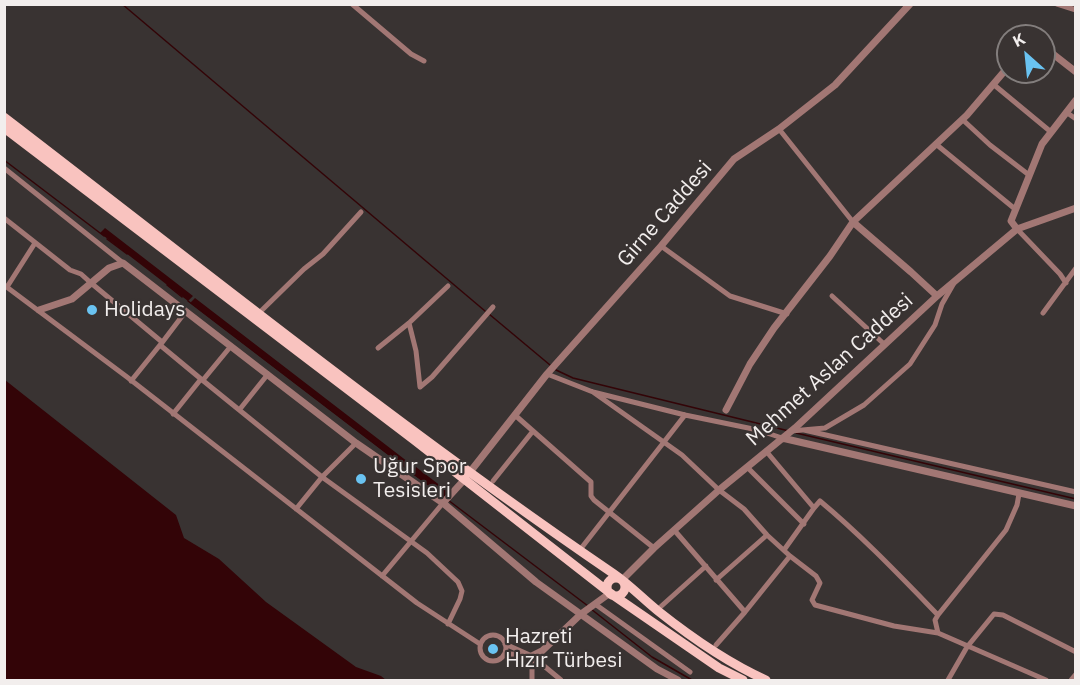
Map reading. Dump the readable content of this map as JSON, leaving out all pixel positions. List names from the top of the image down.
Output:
{
  "streets": {
    "street": ["Girne Caddesi", "Mehmet Aslan Caddesi"]
  },
  "places": ["Holidays", "Uğur Spor Tesisleri", "Hazreti Hızır Türbesi"],
  "north": "top left"
}
